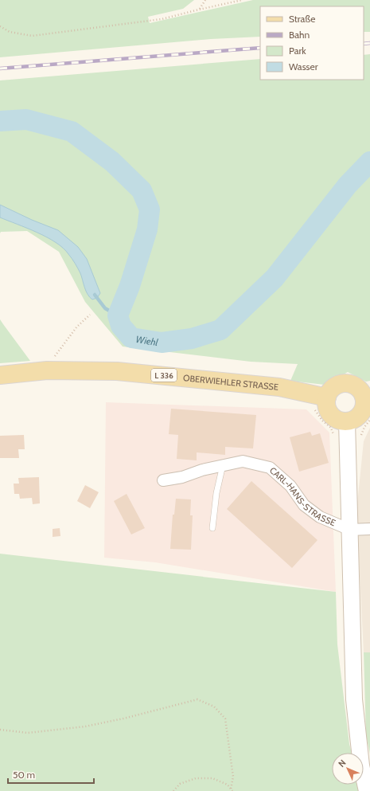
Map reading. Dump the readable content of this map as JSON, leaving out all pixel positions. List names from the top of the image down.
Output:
{
  "streets": {
    "main road": ["L 336", "OBERWIEHLER STRASSE"],
    "street": ["CARL-HANS-STRASSE"]
  },
  "water": ["Wiehl"],
  "legend": [
    "Straße",
    "Bahn",
    "Park",
    "Wasser"
  ],
  "scale_bar": "50 m",
  "north": "top left"
}
